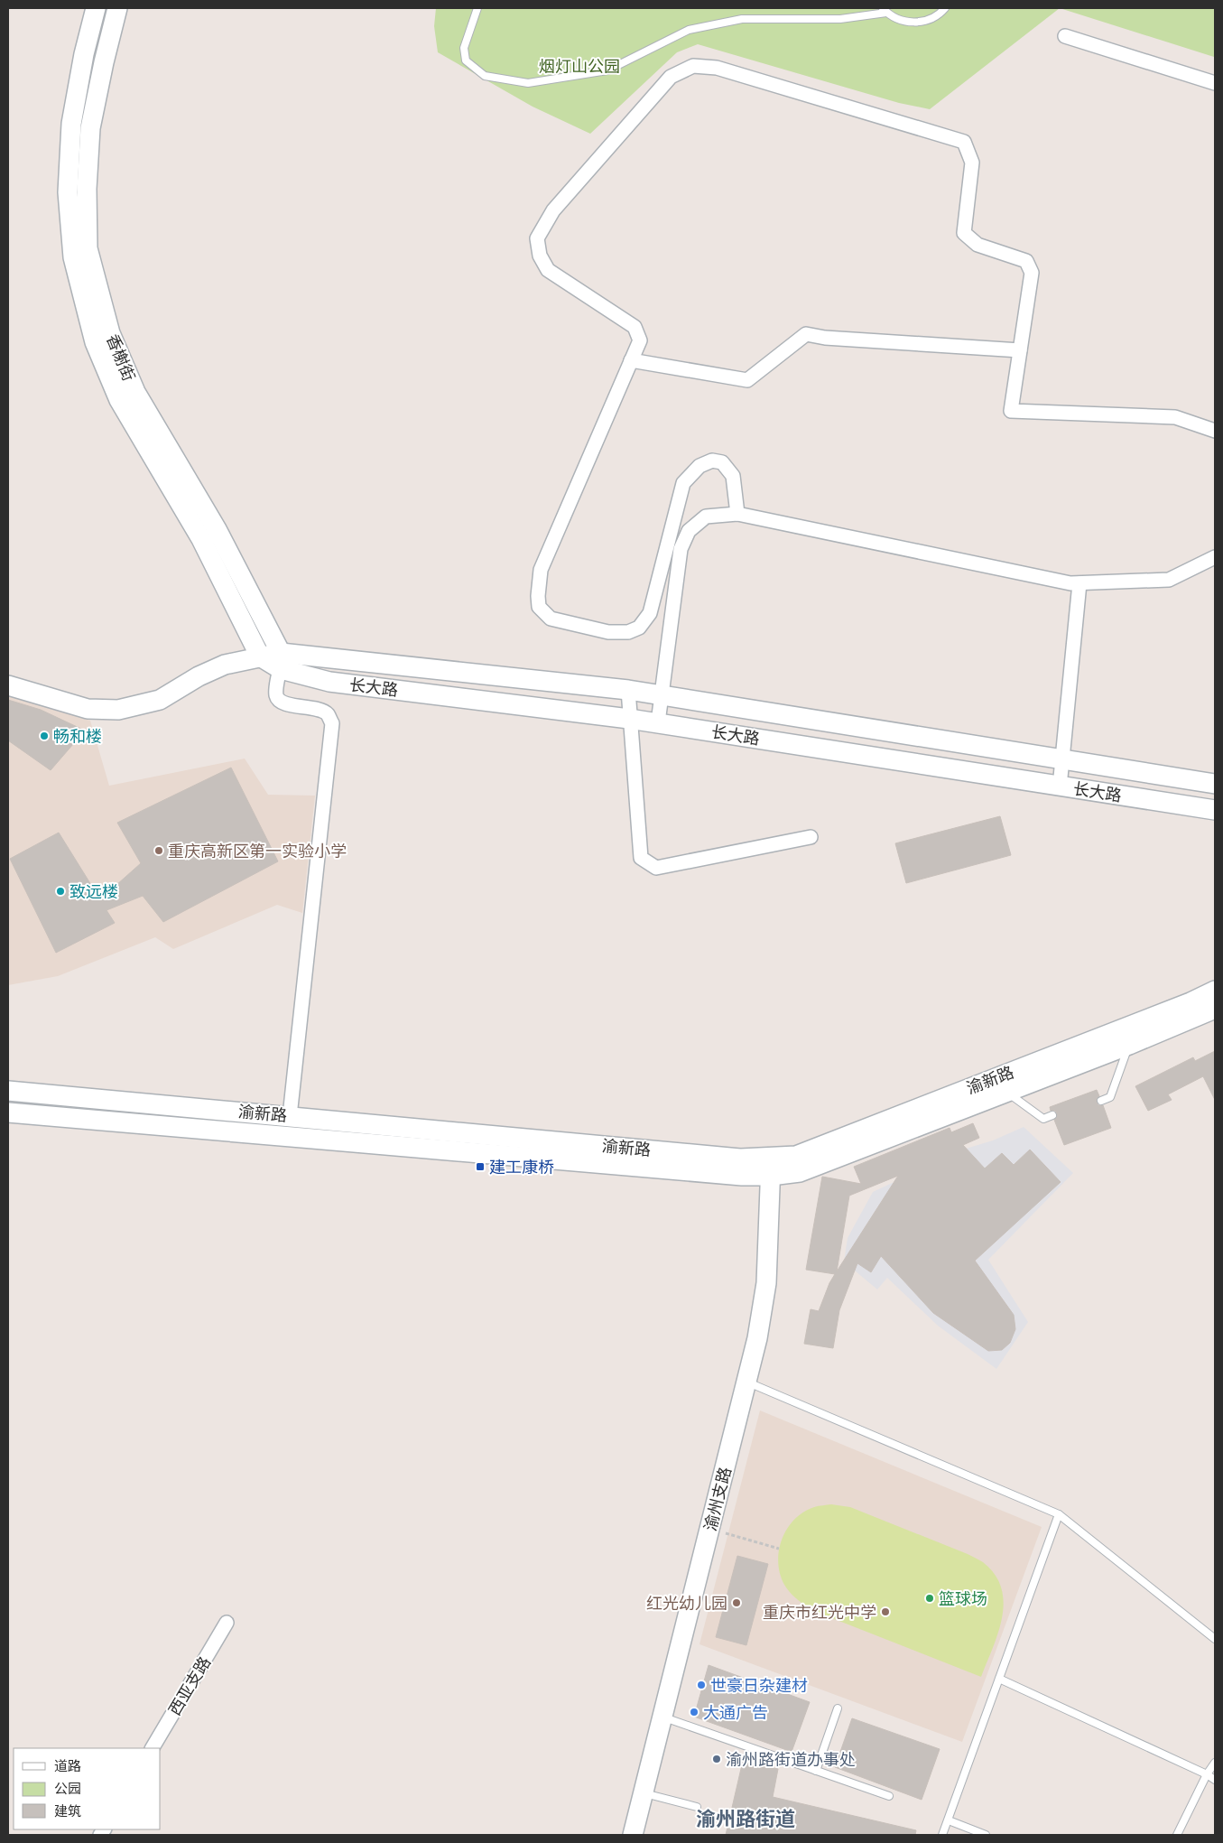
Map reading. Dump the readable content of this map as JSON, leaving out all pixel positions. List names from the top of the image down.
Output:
{
  "streets": {
    "street": [
      "香榭街",
      "长大路",
      "渝新路",
      "渝州支路",
      "西亚支路"
    ]
  },
  "crossings": [
    ["香榭街", "长大路"],
    ["渝新路", "渝州支路"]
  ],
  "districts": ["渝州路街道"],
  "parks": ["烟灯山公园"],
  "places": {
    "other": [
      "畅和楼",
      "重庆高新区第一实验小学",
      "致远楼",
      "篮球场",
      "红光幼儿园",
      "重庆市红光中学",
      "世豪日杂建材",
      "大通广告",
      "渝州路街道办事处"
    ],
    "transit": ["建工康桥"]
  },
  "legend": ["道路", "公园", "建筑"]
}
